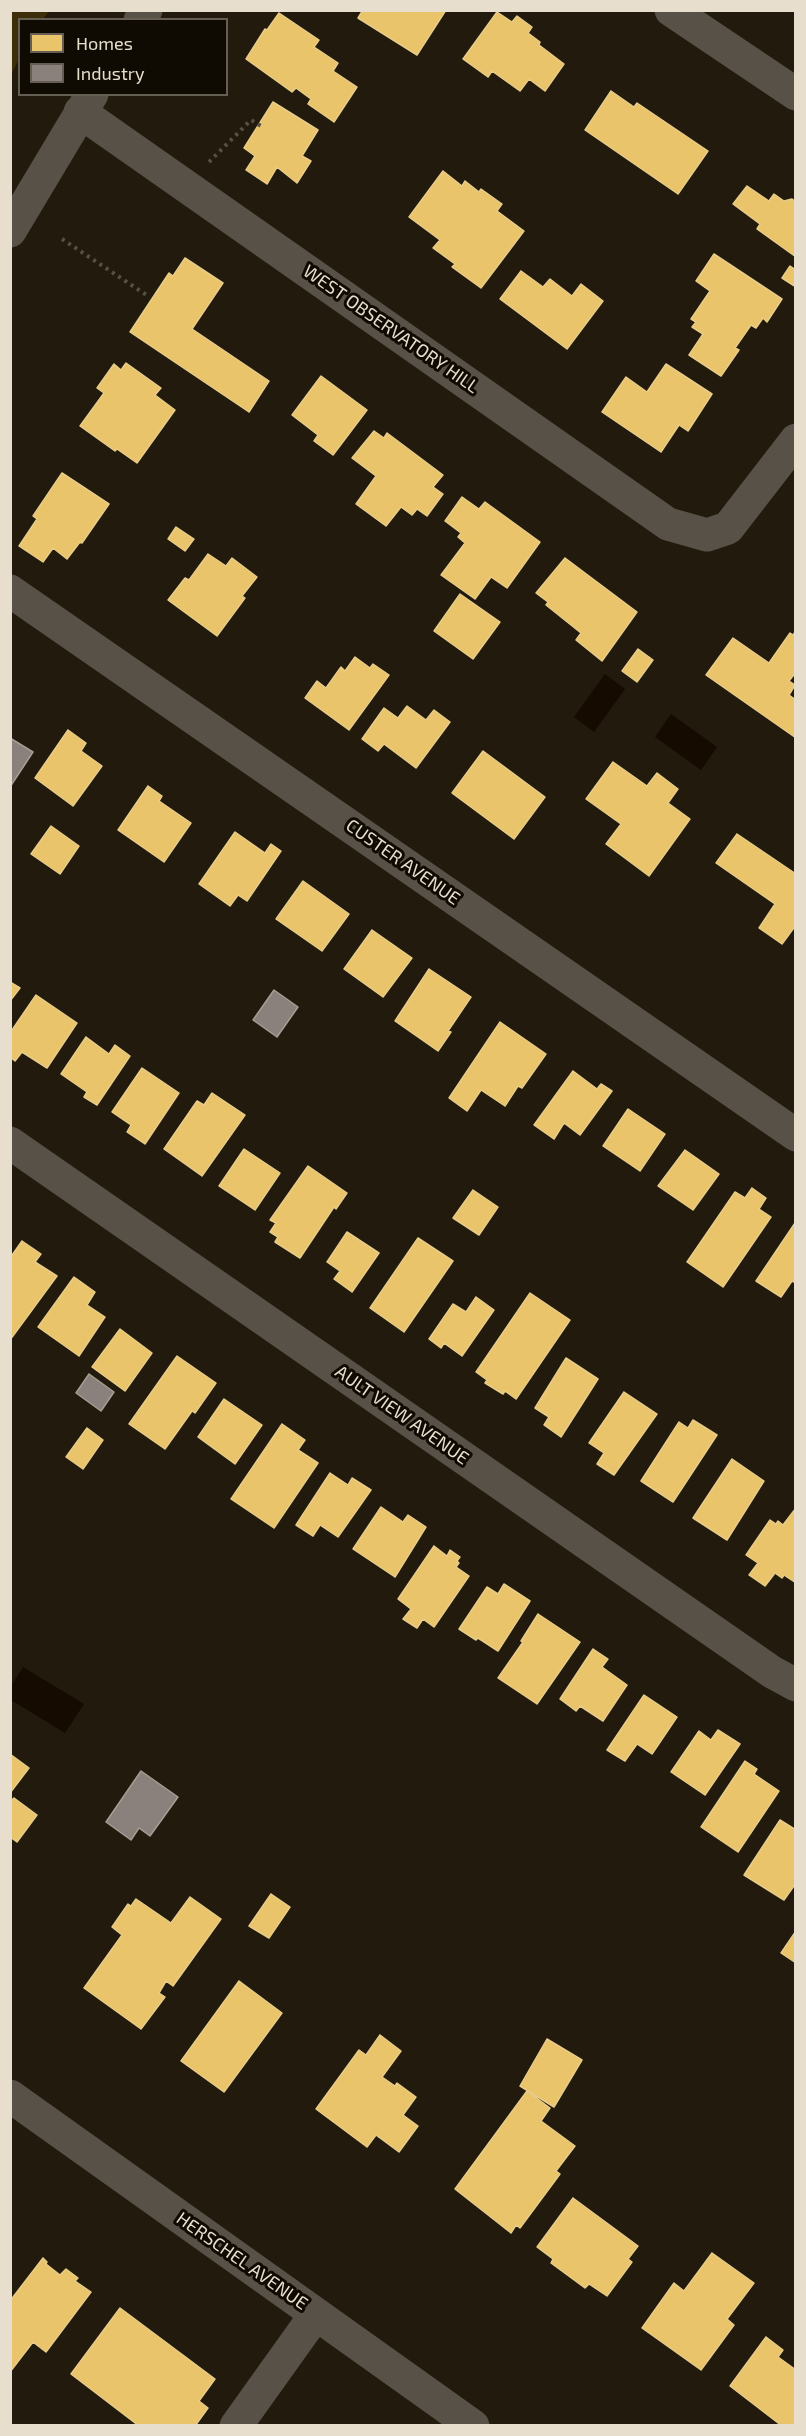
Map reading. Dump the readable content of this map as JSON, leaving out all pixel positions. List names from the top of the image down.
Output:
{
  "streets": {
    "street": [
      "WEST OBSERVATORY HILL",
      "CUSTER AVENUE",
      "AULT VIEW AVENUE",
      "HERSCHEL AVENUE"
    ]
  },
  "legend": ["Homes", "Industry"]
}
